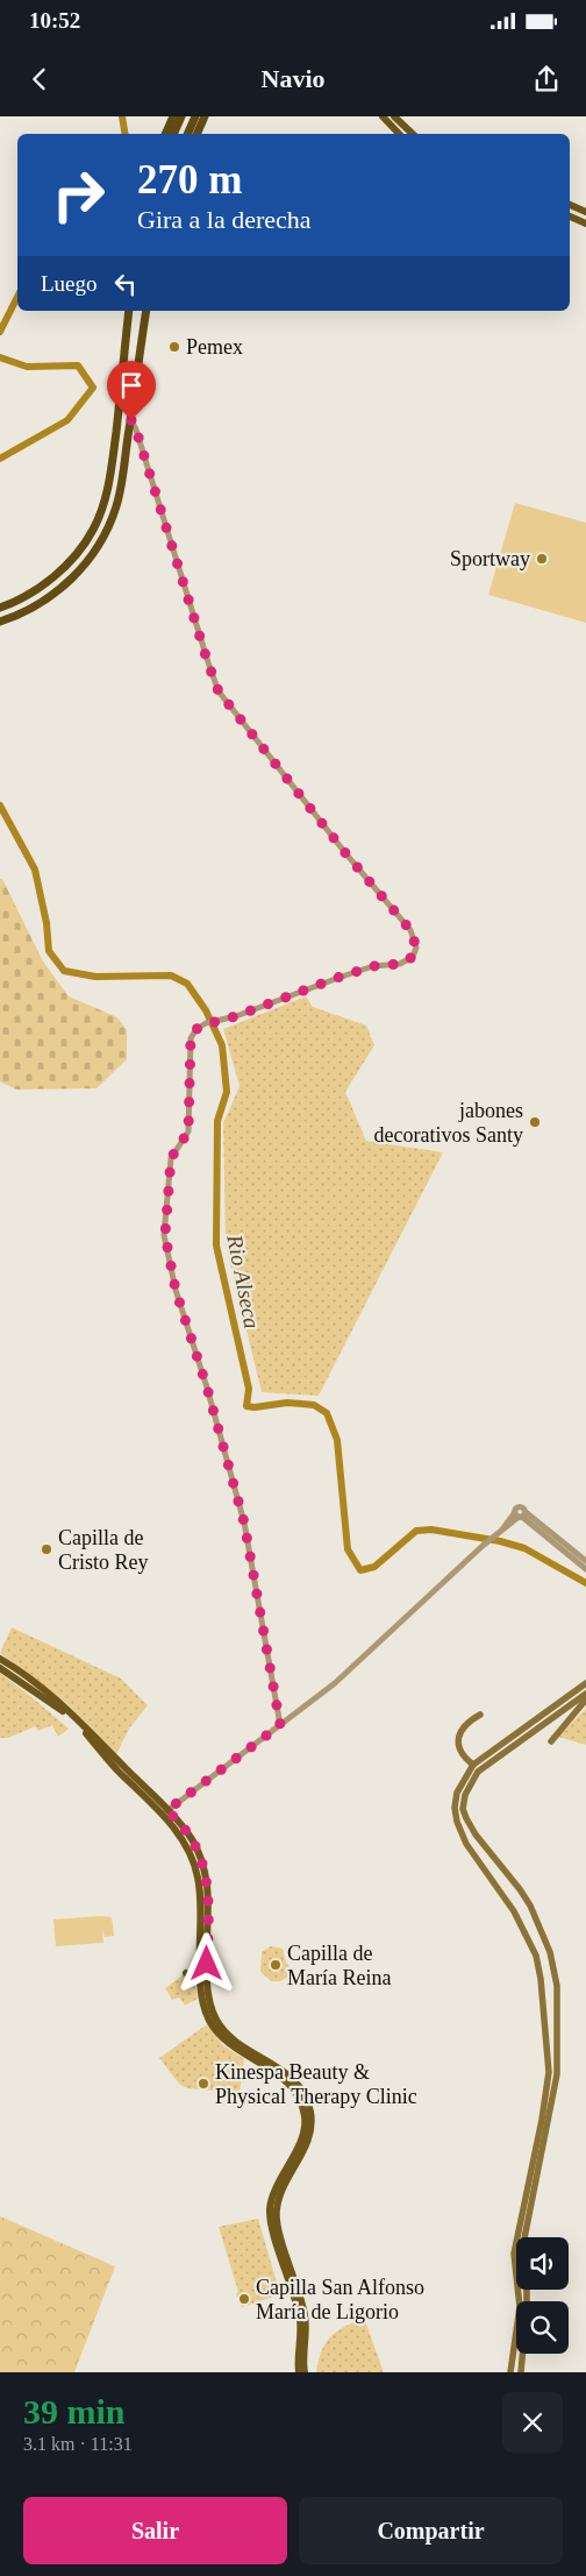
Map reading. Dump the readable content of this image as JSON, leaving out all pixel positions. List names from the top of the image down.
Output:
{
  "water": ["Rio Alseca"],
  "places": [
    "Pemex",
    "Sportway",
    "jabones decorativos Santy",
    "Capilla de Cristo Rey",
    "Capilla de María Reina",
    "Kinespa Beauty & Physical Therapy Clinic",
    "Capilla San Alfonso María de Ligorio"
  ],
  "page": {
    "status": "10:52",
    "header": "Navio",
    "turn": ["270 m", "Gira a la derecha"],
    "then": "Luego",
    "heading": ["39 min", "3.1 km · 11:31"],
    "buttons": ["Salir", "Compartir"]
  }
}
